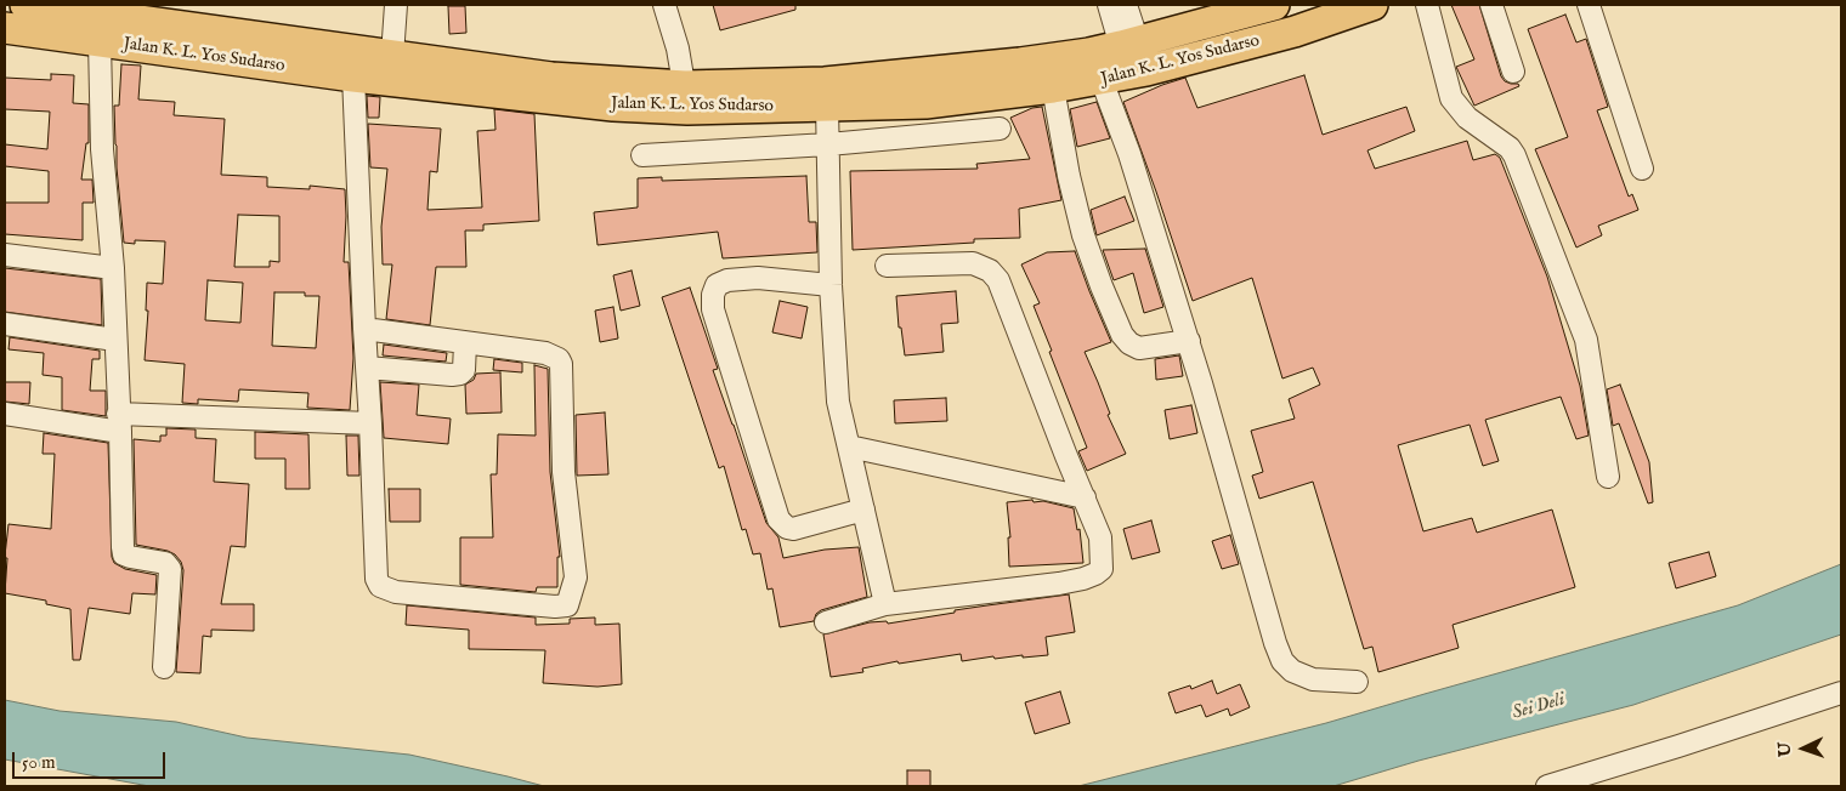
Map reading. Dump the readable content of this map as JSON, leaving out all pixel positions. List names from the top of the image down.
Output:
{
  "streets": {
    "highway": ["Jalan K. L. Yos Sudarso"]
  },
  "water": ["Sei Deli"],
  "scale_bar": "50 m",
  "north": "left"
}
